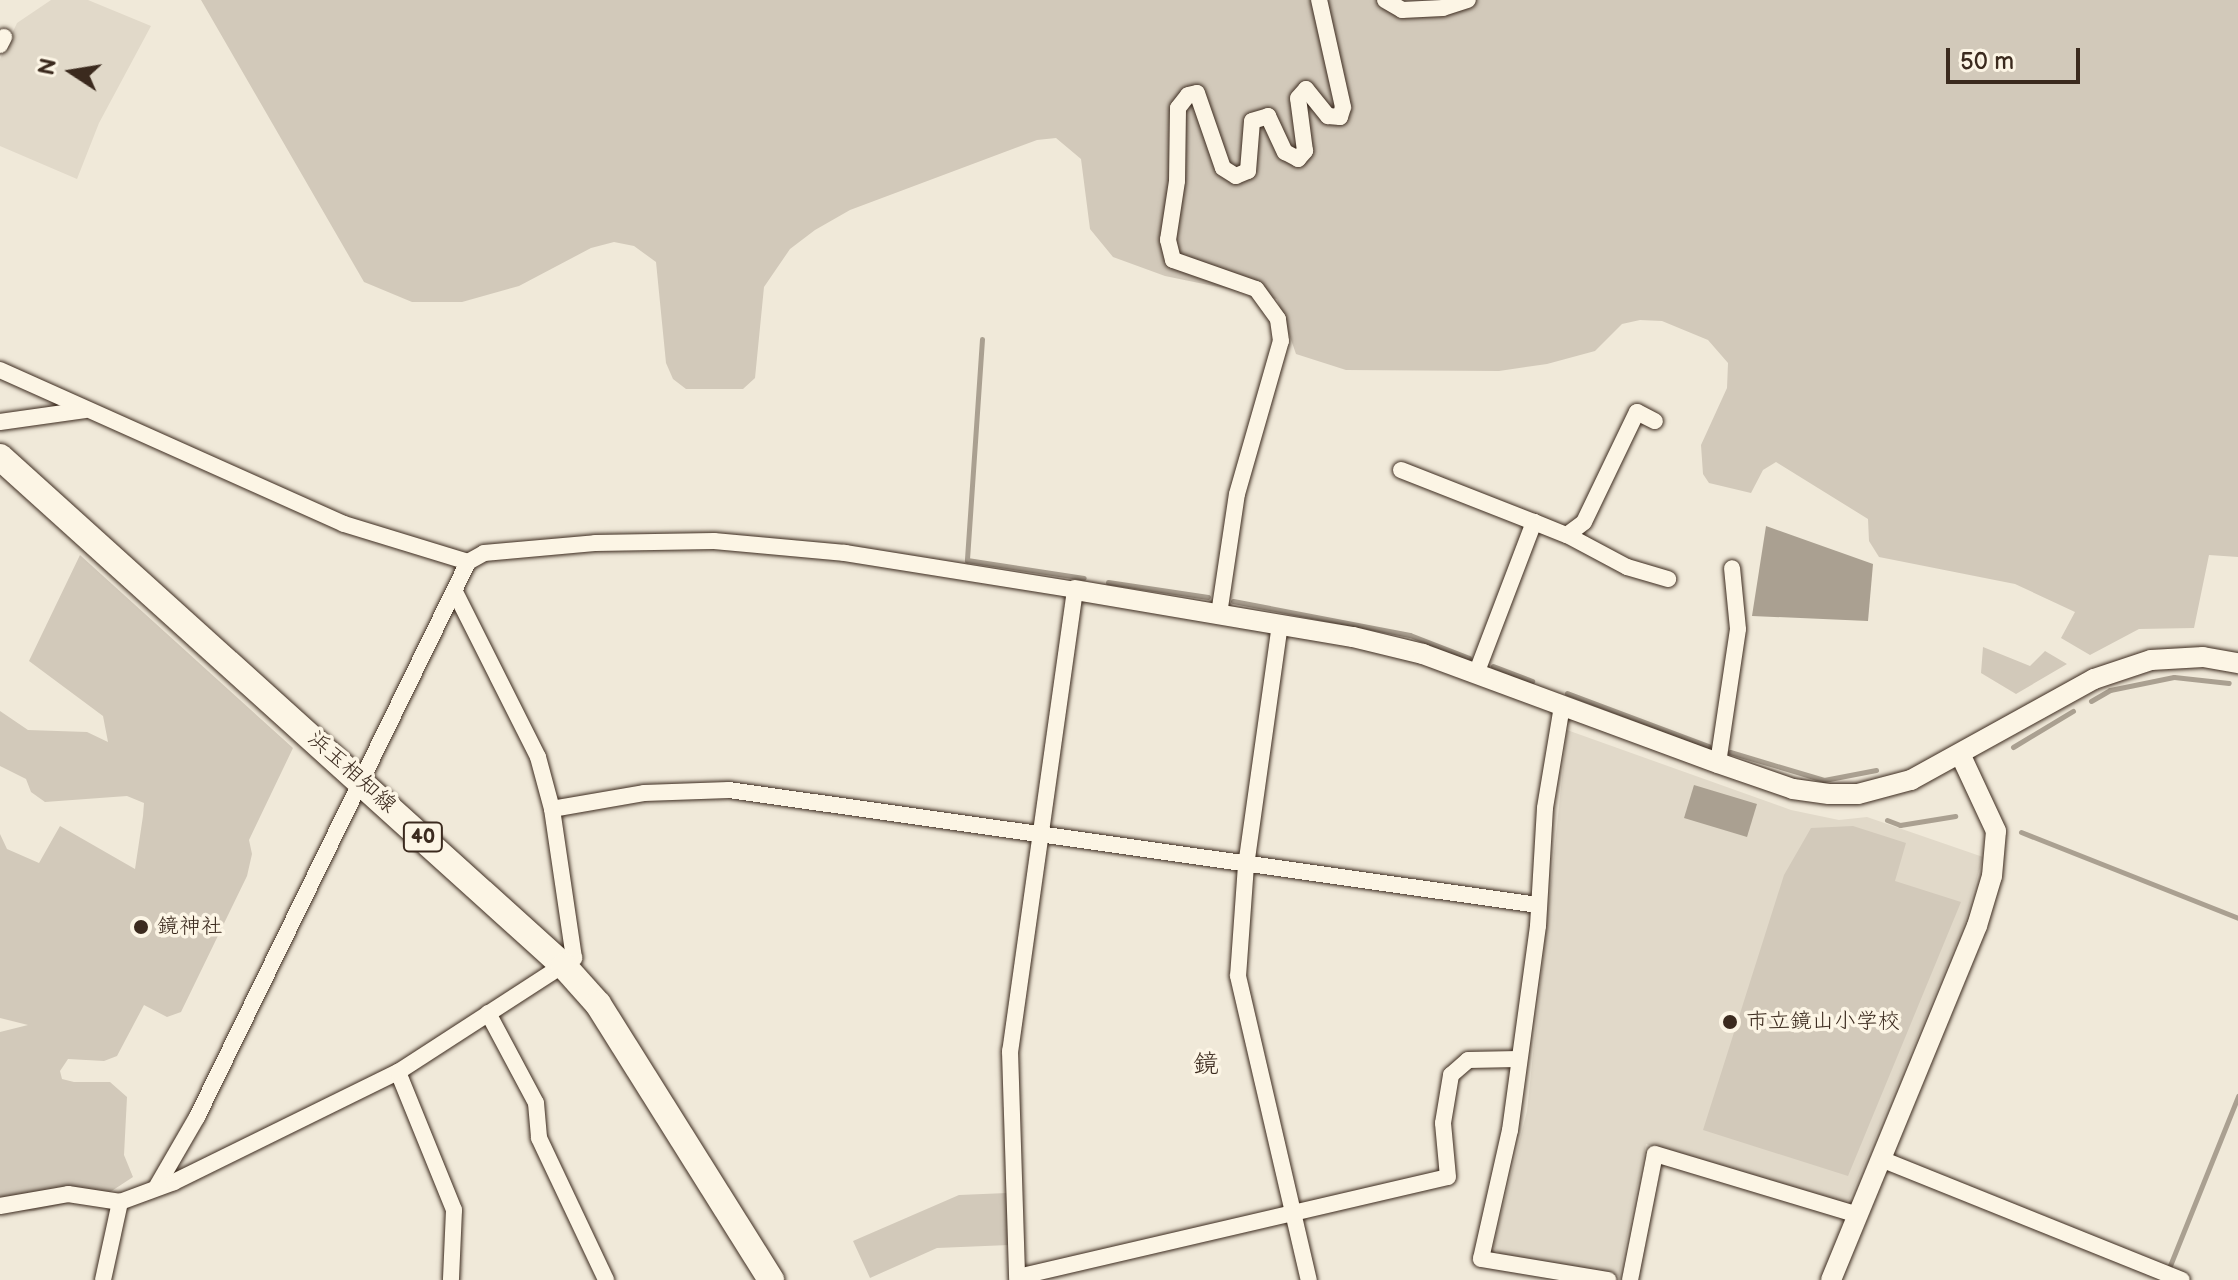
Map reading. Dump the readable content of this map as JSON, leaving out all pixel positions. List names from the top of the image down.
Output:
{
  "streets": {
    "main road": ["浜玉相知線", "40"]
  },
  "districts": ["鏡"],
  "places": ["鏡神社", "市立鏡山小学校"],
  "scale_bar": "50 m",
  "north": "left"
}
